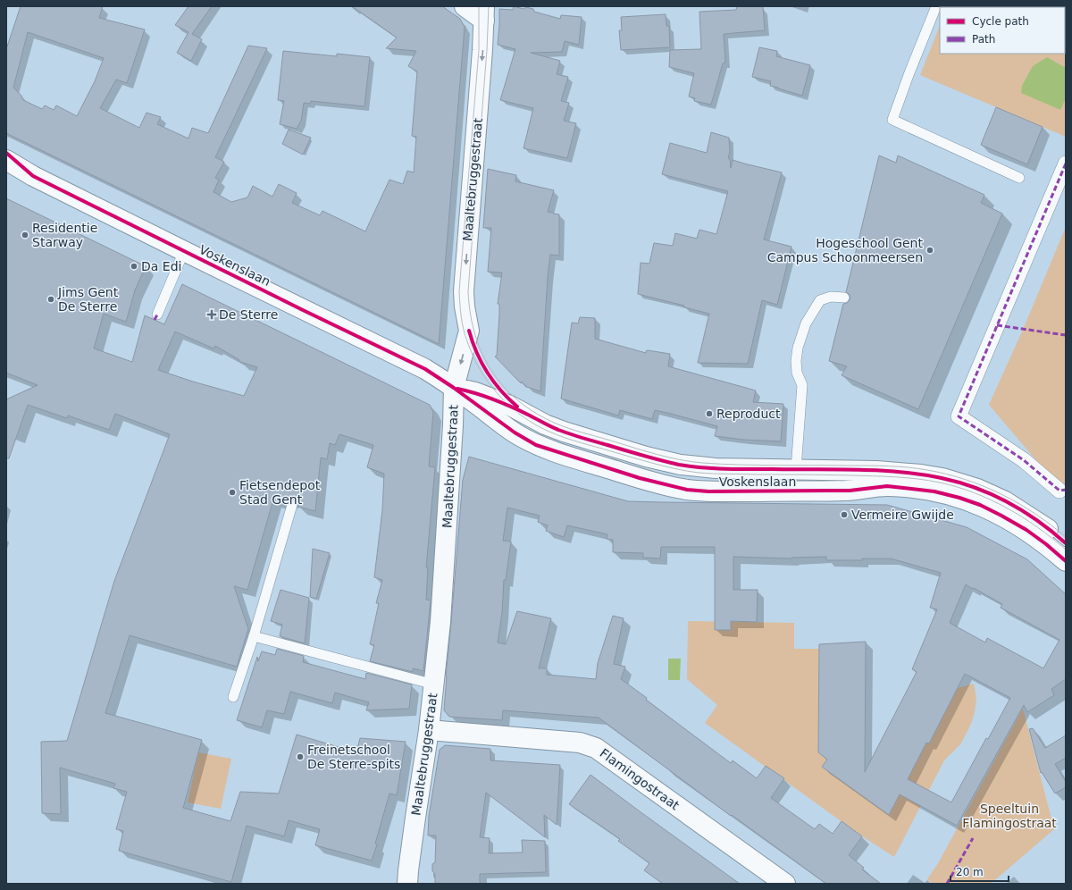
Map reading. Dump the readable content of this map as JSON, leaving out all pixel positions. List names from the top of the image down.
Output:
{
  "streets": {
    "street": ["Maaltebruggestraat", "Voskenslaan", "Flamingostraat"]
  },
  "crossings": [
    ["Maaltebruggestraat", "Voskenslaan"],
    ["Maaltebruggestraat", "Flamingostraat"]
  ],
  "one_way": ["Maaltebruggestraat"],
  "parks": ["Speeltuin Flamingostraat"],
  "places": {
    "other": [
      "Residentie Starway",
      "Hogeschool Gent Campus Schoonmeersen",
      "Da Edi",
      "Jims Gent De Sterre",
      "Reproduct",
      "Fietsendepot Stad Gent",
      "Vermeire Gwijde",
      "Freinetschool De Sterre-spits"
    ],
    "health": ["De Sterre"]
  },
  "legend": ["Cycle path", "Path"],
  "scale_bar": "20 m"
}
